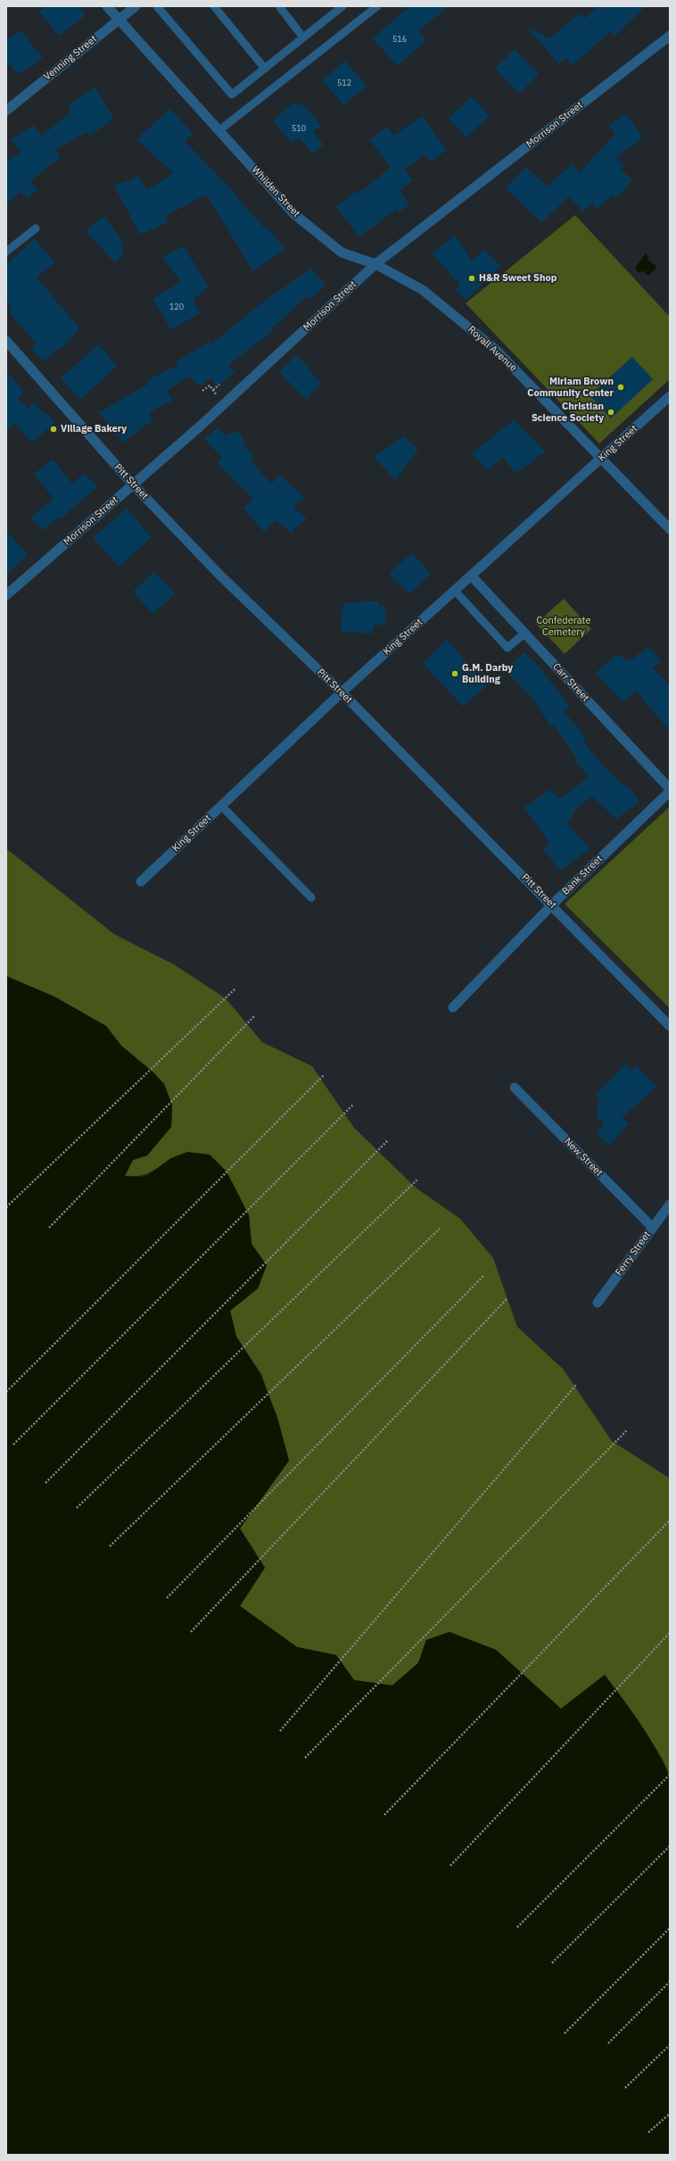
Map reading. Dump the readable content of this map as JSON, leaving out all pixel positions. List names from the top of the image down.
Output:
{
  "streets": {
    "street": [
      "Venning Street",
      "Morrison Street",
      "Whilden Street",
      "Royall Avenue",
      "King Street",
      "Pitt Street",
      "Carr Street",
      "Bank Street",
      "New Street",
      "Ferry Street"
    ]
  },
  "crossings": [
    ["Venning Street", "Whilden Street"],
    ["Morrison Street", "Whilden Street"],
    ["Morrison Street", "Royall Avenue"],
    ["Morrison Street", "Pitt Street"],
    ["Whilden Street", "Royall Avenue"],
    ["Royall Avenue", "King Street"],
    ["King Street", "Pitt Street"],
    ["King Street", "Carr Street"],
    ["Pitt Street", "Bank Street"],
    ["Carr Street", "Bank Street"],
    ["New Street", "Ferry Street"]
  ],
  "parks": ["Confederate Cemetery"],
  "places": [
    "H&R Sweet Shop",
    "Miriam Brown Community Center",
    "Christian Science Society",
    "Village Bakery",
    "G.M. Darby Building"
  ],
  "house_numbers": [
    "516",
    "512",
    "510",
    "120"
  ]
}
